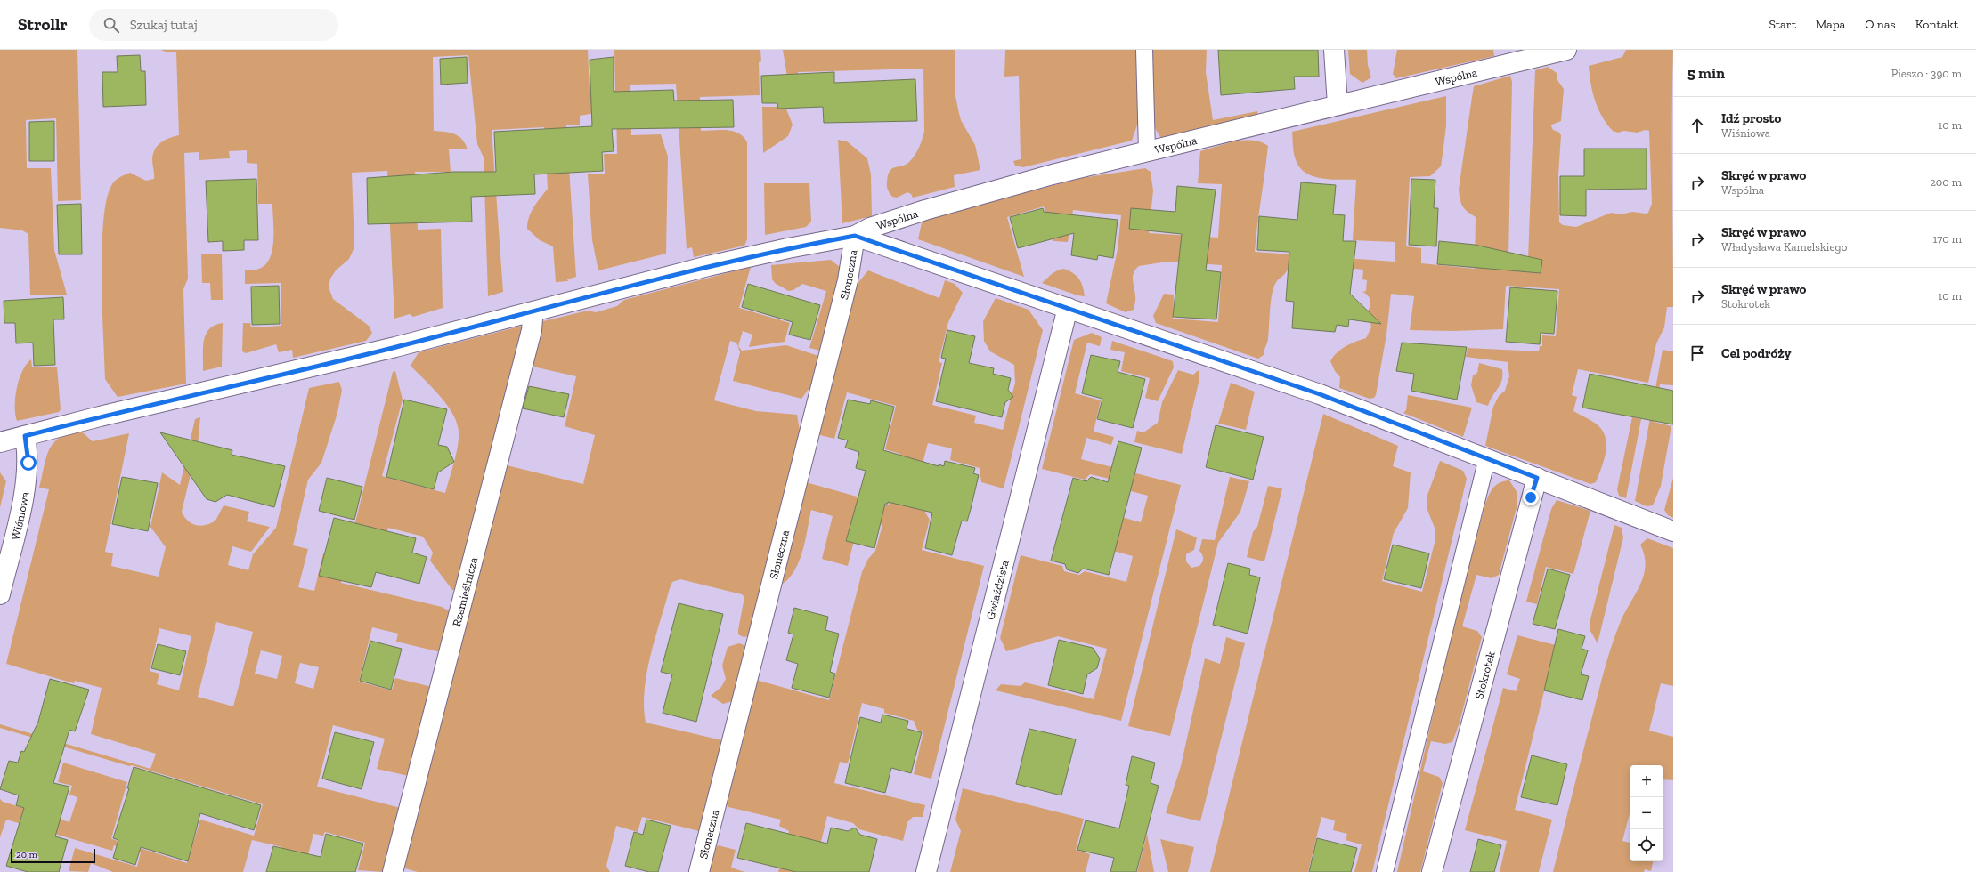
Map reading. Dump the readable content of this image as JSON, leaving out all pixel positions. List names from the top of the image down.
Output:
{
  "streets": {
    "street": [
      "Wspólna",
      "Słoneczna",
      "Wiśniowa",
      "Gwiaździsta",
      "Rzemieślnicza",
      "Stokrotek"
    ]
  },
  "crossings": [
    ["Wspólna", "Słoneczna"],
    ["Wspólna", "Wiśniowa"],
    ["Wspólna", "Rzemieślnicza"]
  ],
  "scale_bar": "20 m",
  "page": {
    "header": "Strollr",
    "search": "Szukaj tutaj",
    "nav": [
      "Start",
      "Mapa",
      "O nas",
      "Kontakt"
    ],
    "heading": ["5 min", "Pieszo · 390 m"],
    "list": [
      ["Idź prosto", "Wiśniowa", "10 m"],
      ["Skręć w prawo", "Wspólna", "200 m"],
      ["Skręć w prawo", "Władysława Kamelskiego", "170 m"],
      ["Skręć w prawo", "Stokrotek", "10 m"],
      "Cel podróży"
    ],
    "map_buttons": ["+", "−"],
    "scale": "20 m"
  }
}
